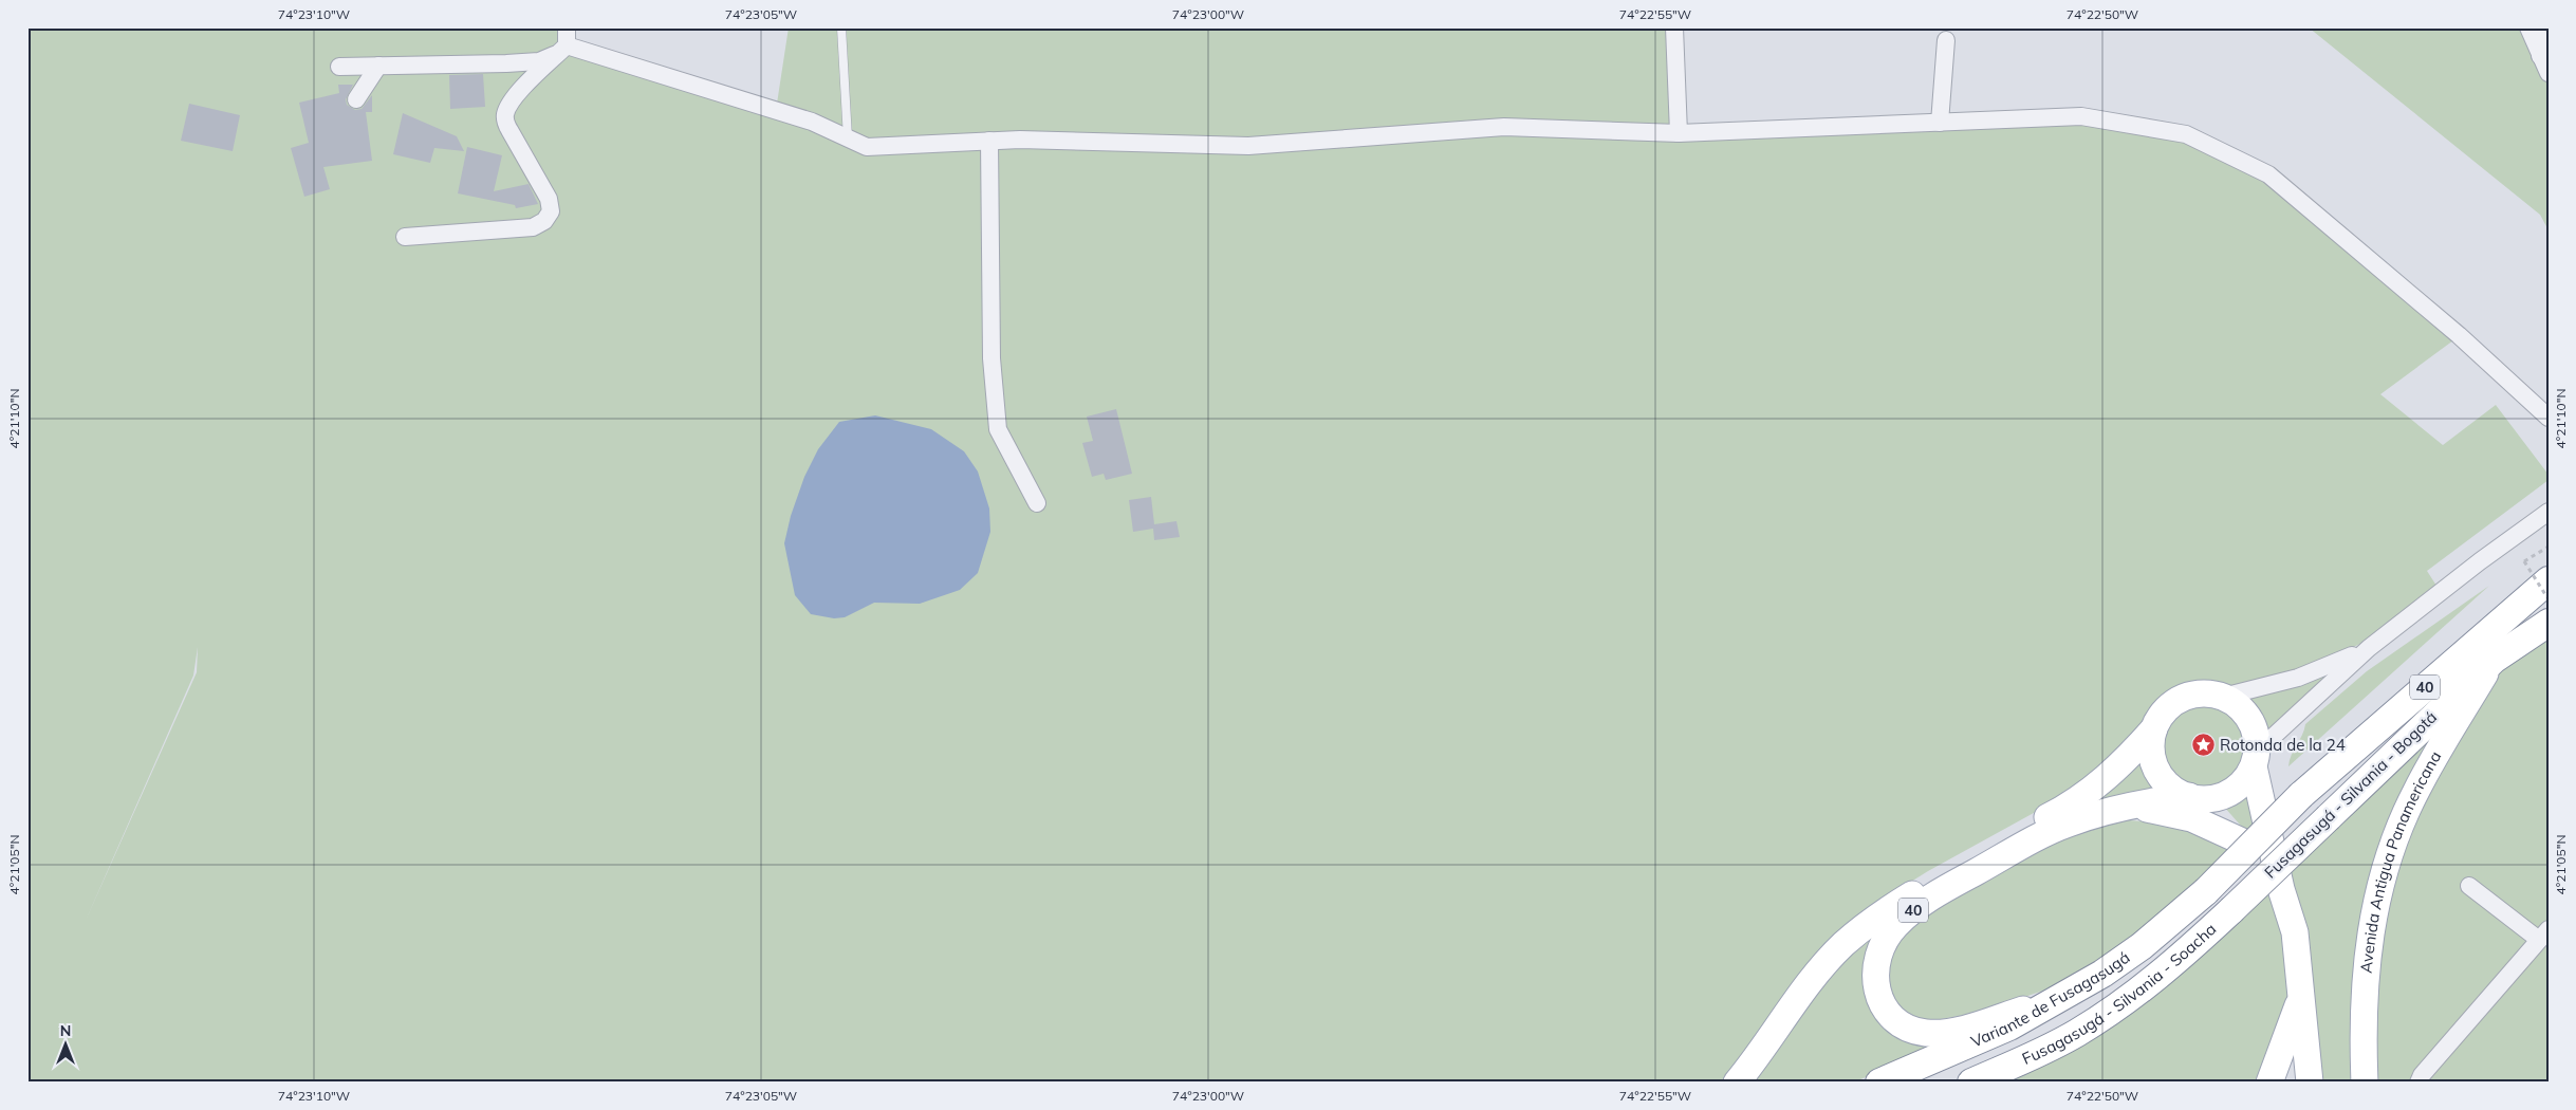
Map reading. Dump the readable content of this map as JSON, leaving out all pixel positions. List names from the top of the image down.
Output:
{
  "streets": {
    "highway": [
      "40",
      "Fusagasugá - Silvania - Bogotá",
      "Fusagasugá - Silvania - Soacha",
      "Variante de Fusagasugá"
    ],
    "main road": ["Avenida Antigua Panamericana"]
  },
  "crossings": [
    ["40", "Fusagasugá - Silvania - Bogotá"],
    ["40", "Avenida Antigua Panamericana"],
    ["40", "Variante de Fusagasugá"],
    ["Fusagasugá - Silvania - Bogotá", "Avenida Antigua Panamericana"],
    ["Fusagasugá - Silvania - Bogotá", "Fusagasugá - Silvania - Soacha"],
    ["Fusagasugá - Silvania - Bogotá", "Variante de Fusagasugá"]
  ],
  "places": {
    "place": ["Rotonda de la 24"]
  },
  "north": "top",
  "coordinates": [
    "74°23'10\"W",
    "74°23'05\"W",
    "74°23'00\"W",
    "74°22'55\"W",
    "74°22'50\"W",
    "4°21'10\"N",
    "4°21'05\"N"
  ]
}
